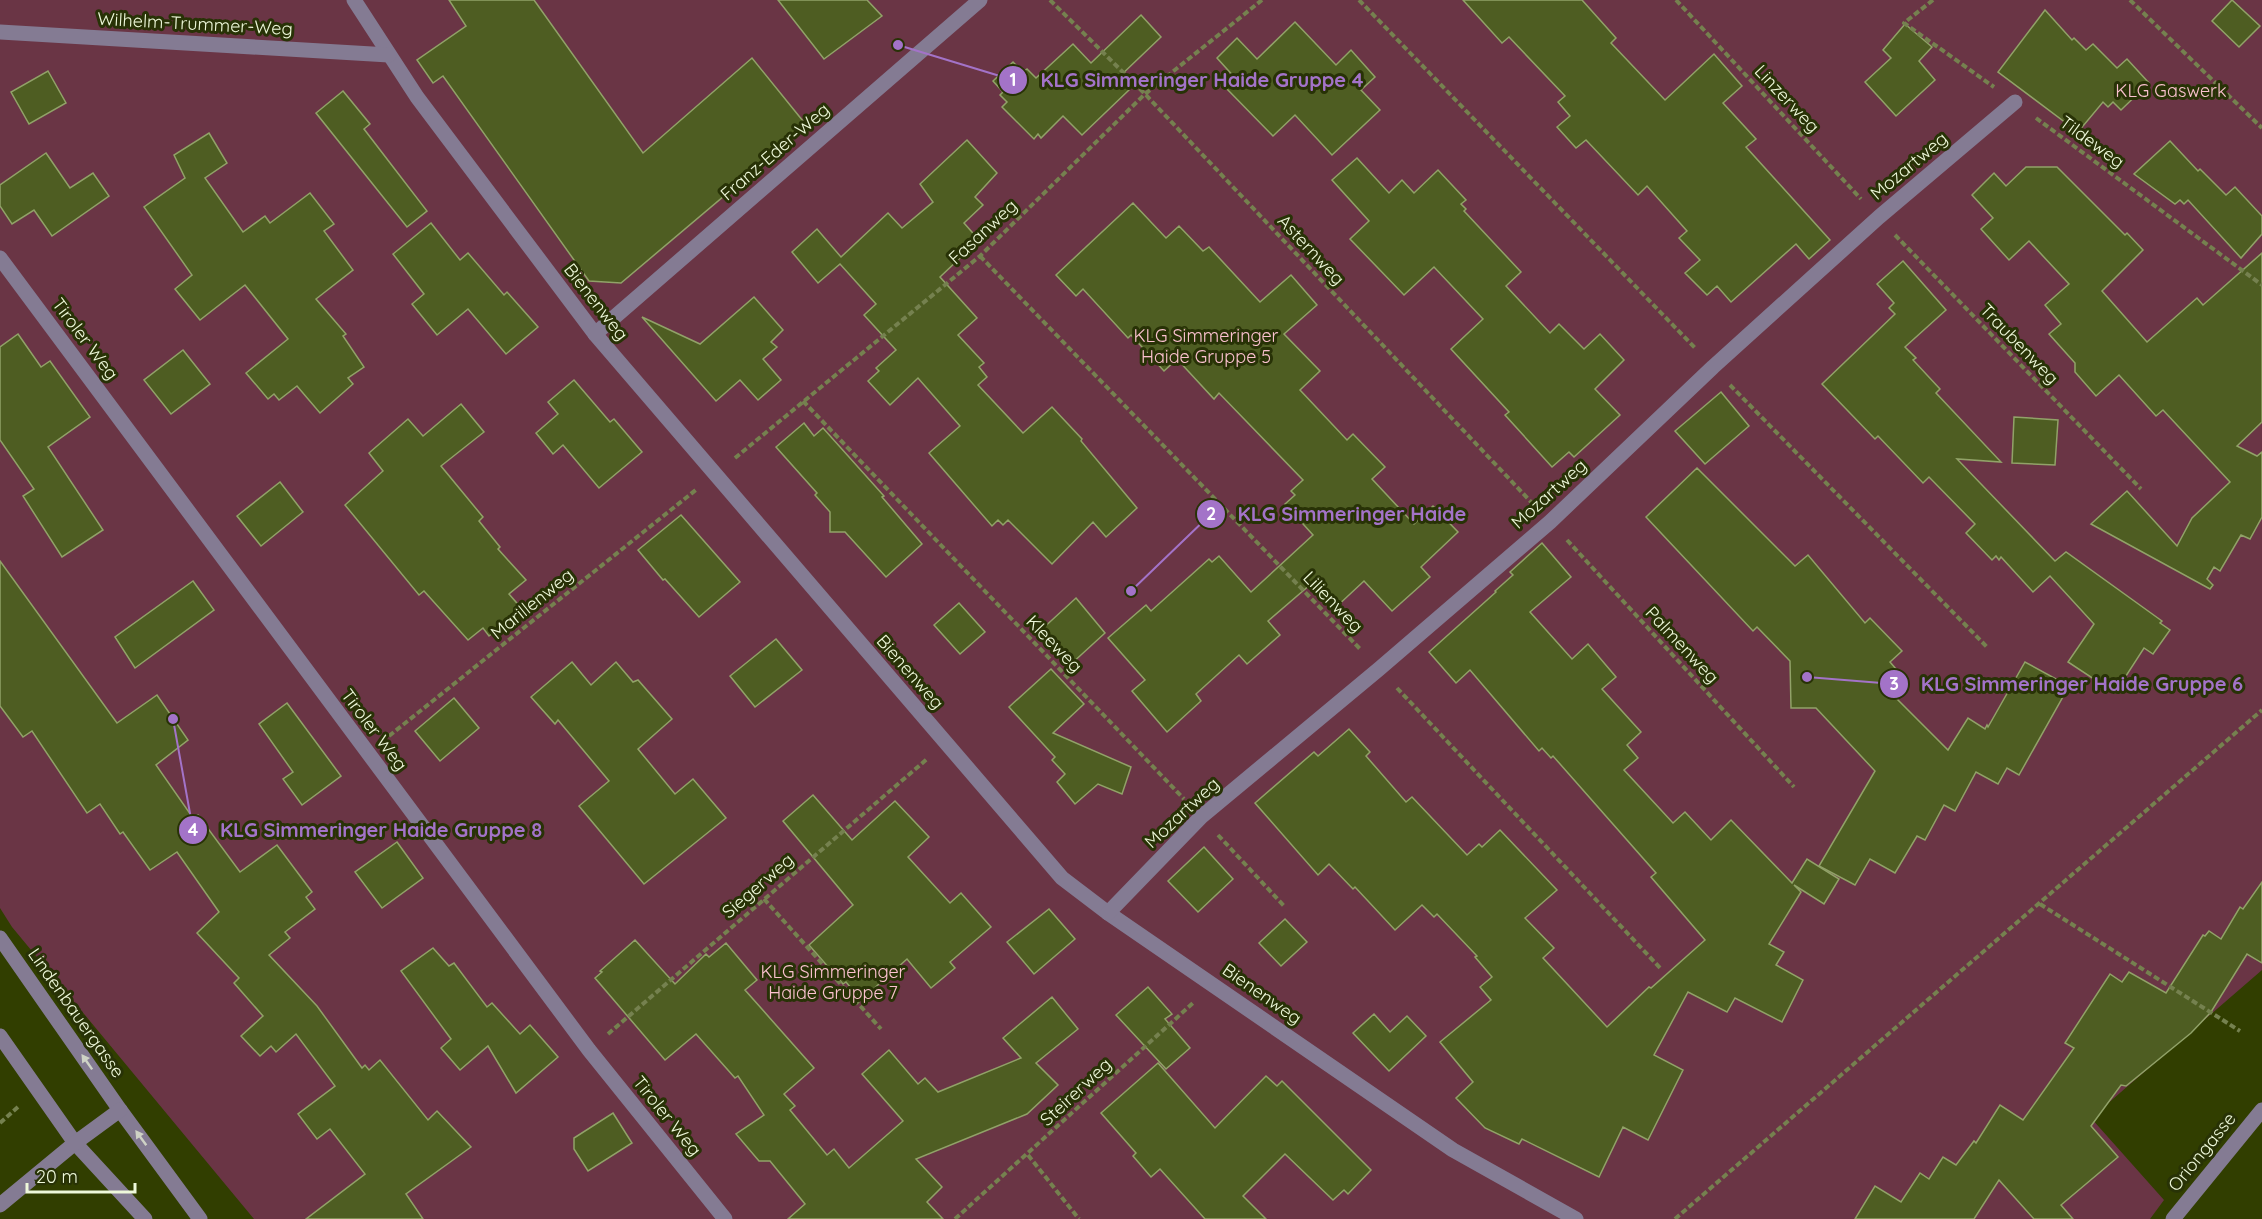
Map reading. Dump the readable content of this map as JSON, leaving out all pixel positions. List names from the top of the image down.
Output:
{
  "streets": {
    "street": [
      "Wilhelm-Trummer-Weg",
      "Franz-Eder-Weg",
      "Mozartweg",
      "Bienenweg",
      "Tiroler Weg",
      "Lindenbauergasse",
      "Oriongasse"
    ],
    "path": [
      "Linzerweg",
      "Tildeweg",
      "Fasanweg",
      "Asternweg",
      "Traubenweg",
      "Lilienweg",
      "Marillenweg",
      "Kleeweg",
      "Palmenweg",
      "Siegerweg",
      "Steirerweg"
    ]
  },
  "crossings": [
    ["Wilhelm-Trummer-Weg", "Bienenweg"],
    ["Linzerweg", "Mozartweg"],
    ["Linzerweg", "Traubenweg"],
    ["Tildeweg", "Mozartweg"],
    ["Franz-Eder-Weg", "Bienenweg"],
    ["Mozartweg", "Asternweg"],
    ["Mozartweg", "Bienenweg"],
    ["Mozartweg", "Traubenweg"],
    ["Mozartweg", "Lilienweg"],
    ["Mozartweg", "Kleeweg"],
    ["Mozartweg", "Palmenweg"],
    ["Fasanweg", "Asternweg"],
    ["Fasanweg", "Bienenweg"],
    ["Fasanweg", "Lilienweg"],
    ["Fasanweg", "Marillenweg"],
    ["Fasanweg", "Kleeweg"],
    ["Asternweg", "Palmenweg"],
    ["Bienenweg", "Marillenweg"],
    ["Bienenweg", "Siegerweg"],
    ["Bienenweg", "Steirerweg"],
    ["Tiroler Weg", "Marillenweg"],
    ["Tiroler Weg", "Siegerweg"]
  ],
  "parks": ["KLG Gaswerk", "KLG Simmeringer Haide Gruppe 5", "KLG Simmeringer Haide Gruppe 7"],
  "places": [
    "KLG Simmeringer Haide Gruppe 4",
    "KLG Simmeringer Haide",
    "KLG Simmeringer Haide Gruppe 6",
    "KLG Simmeringer Haide Gruppe 8"
  ],
  "scale_bar": "20 m"
}
